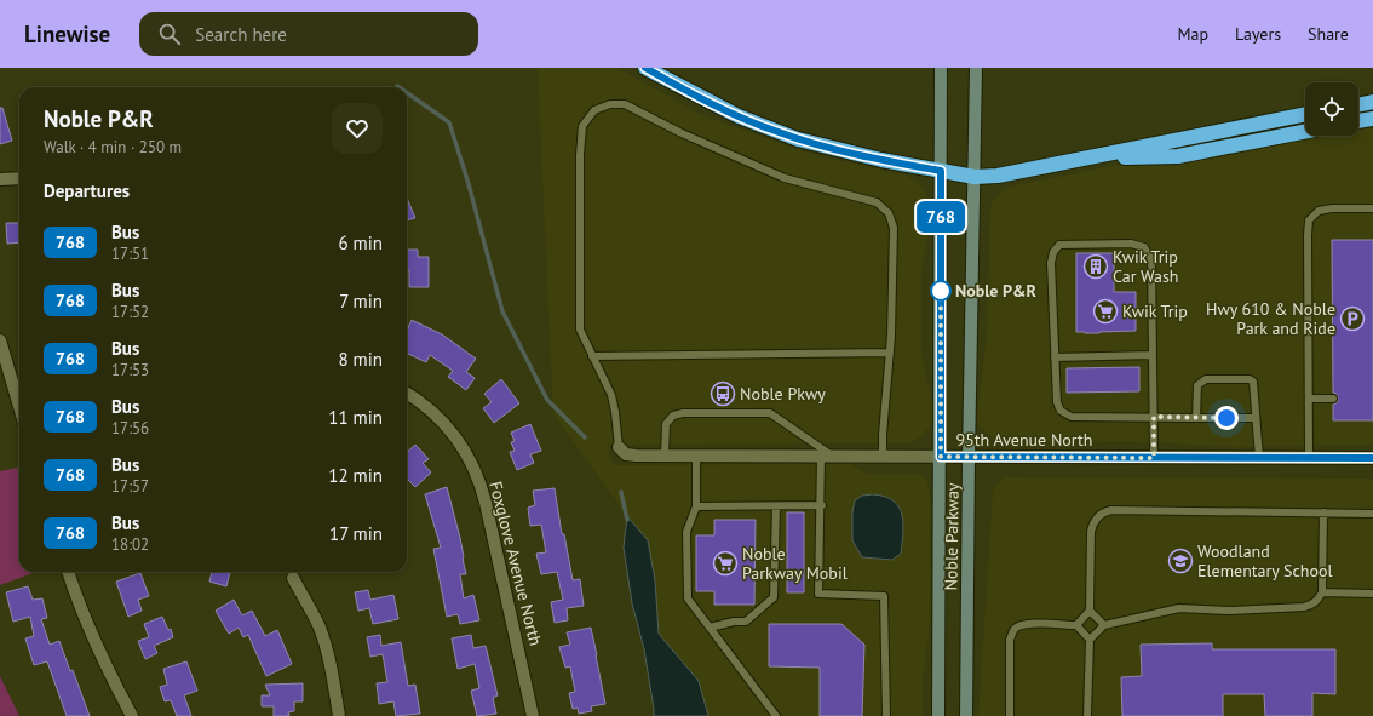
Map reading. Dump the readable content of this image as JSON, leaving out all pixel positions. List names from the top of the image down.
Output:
{
  "streets": {
    "main road": ["Noble Parkway"],
    "street": ["95th Avenue North", "Foxglove Avenue North"]
  },
  "crossings": [
    ["95th Avenue North", "Noble Parkway"]
  ],
  "places": {
    "building": ["Kwik Trip Car Wash"],
    "other": ["Noble P&R"],
    "supermarket": ["Kwik Trip", "Noble Parkway Mobil"],
    "parking": ["Hwy 610 & Noble Park and Ride"],
    "bus stop": ["Noble Pkwy"],
    "school or university": ["Woodland Elementary School"]
  },
  "lines": ["bus line 768"],
  "page": {
    "header": "Linewise",
    "search": "Search here",
    "nav": ["Map", "Layers", "Share"],
    "on_map": "768",
    "heading": [
      ["Noble P&R", "Walk · 4 min · 250 m"],
      "Departures"
    ],
    "list": [
      {
        "mark": "768",
        "name": "Bus",
        "note": "17:51",
        "value": "6 min"
      },
      {
        "mark": "768",
        "name": "Bus",
        "note": "17:52",
        "value": "7 min"
      },
      {
        "mark": "768",
        "name": "Bus",
        "note": "17:53",
        "value": "8 min"
      },
      {
        "mark": "768",
        "name": "Bus",
        "note": "17:56",
        "value": "11 min"
      },
      {
        "mark": "768",
        "name": "Bus",
        "note": "17:57",
        "value": "12 min"
      },
      {
        "mark": "768",
        "name": "Bus",
        "note": "18:02",
        "value": "17 min"
      }
    ]
  }
}
